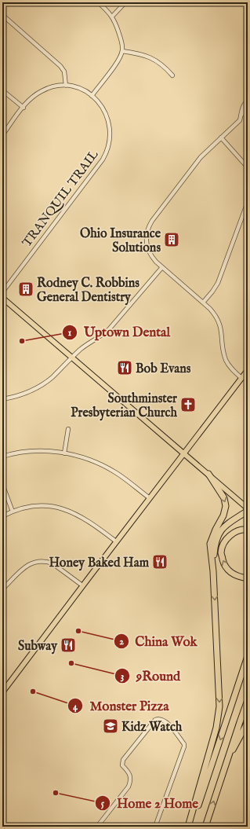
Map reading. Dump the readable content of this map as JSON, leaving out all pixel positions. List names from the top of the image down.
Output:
{
  "streets": {
    "street": ["TRANQUIL TRAIL"]
  },
  "places": {
    "building": ["Ohio Insurance Solutions", "Rodney C. Robbins General Dentistry"],
    "other": [
      "Uptown Dental",
      "China Wok",
      "9Round",
      "Monster Pizza",
      "Home 2 Home"
    ],
    "restaurant": ["Bob Evans", "Honey Baked Ham", "Subway"],
    "church": ["Southminster Presbyterian Church"],
    "school or university": ["Kidz Watch"]
  }
}
